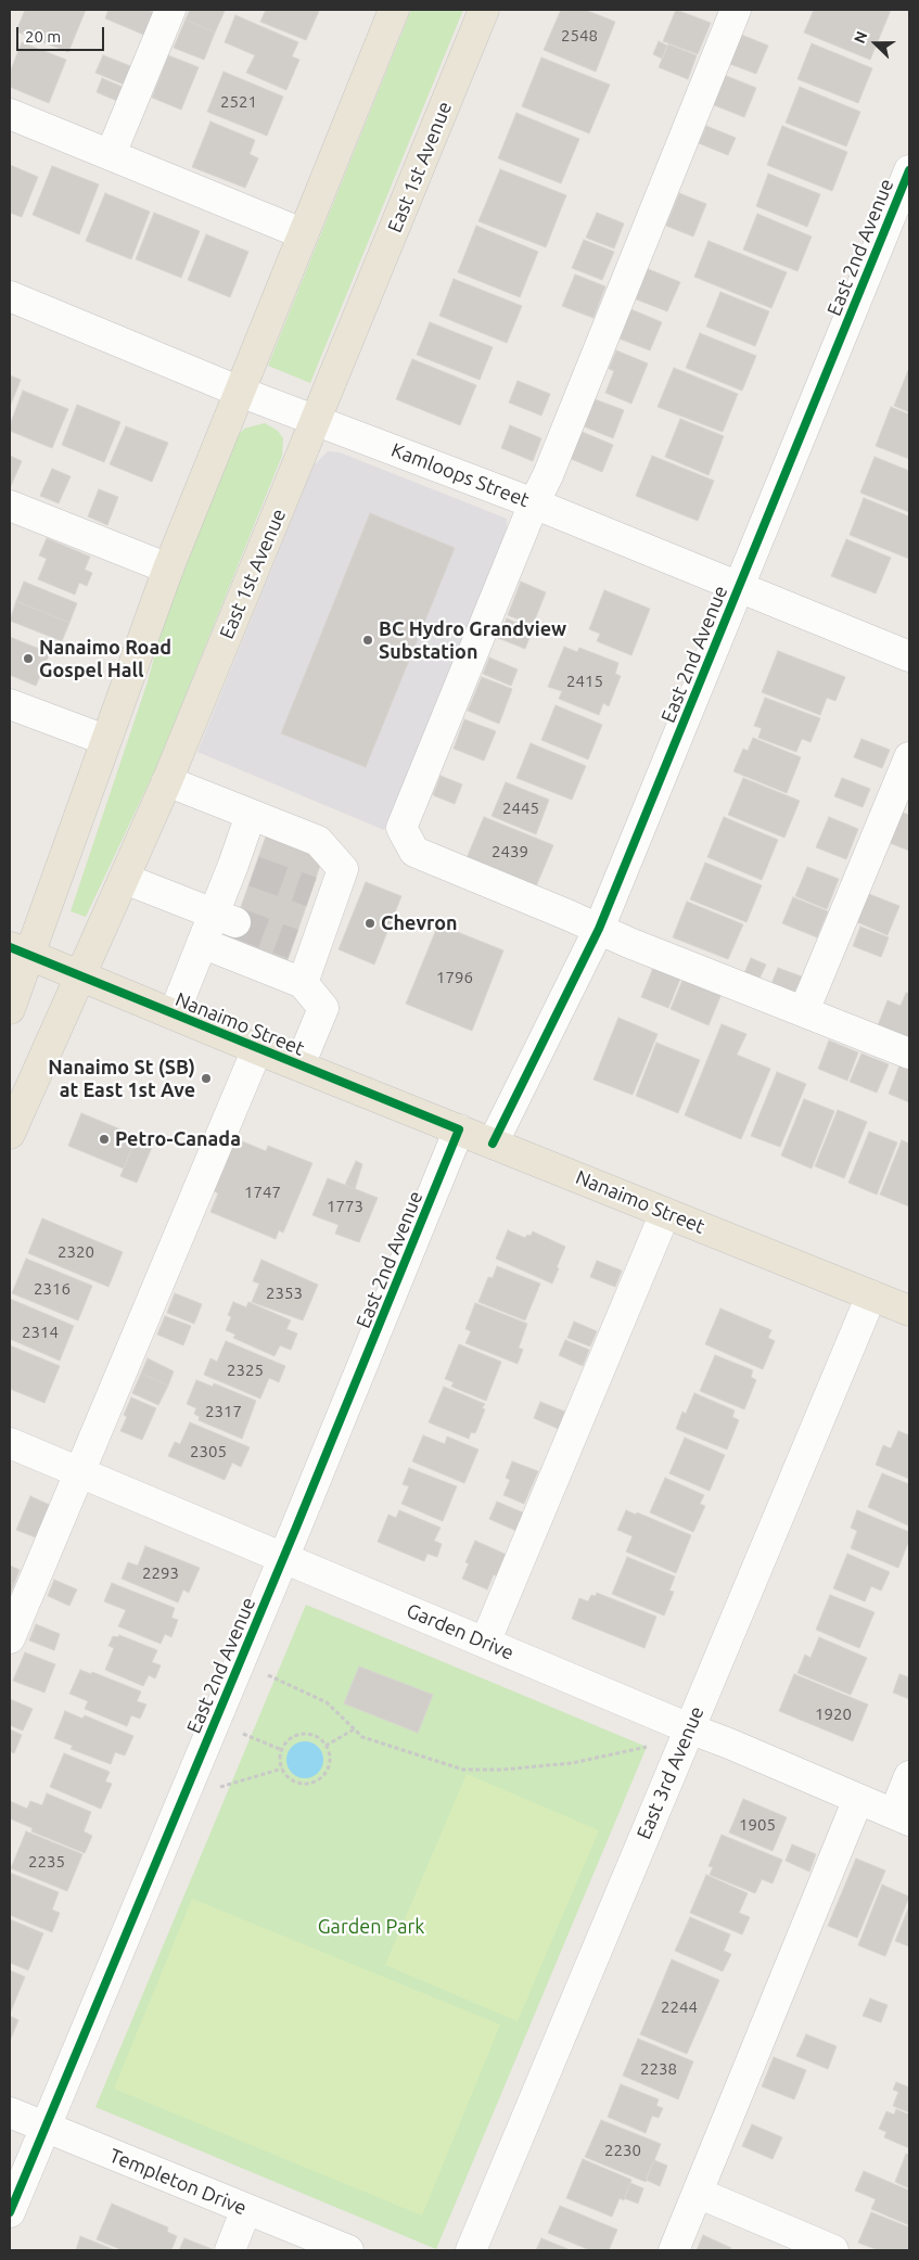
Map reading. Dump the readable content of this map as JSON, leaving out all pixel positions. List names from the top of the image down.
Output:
{
  "streets": {
    "main road": ["East 1st Avenue", "Nanaimo Street"],
    "street": [
      "East 2nd Avenue",
      "Kamloops Street",
      "Garden Drive",
      "East 3rd Avenue",
      "Templeton Drive"
    ]
  },
  "crossings": [
    ["East 1st Avenue", "Kamloops Street"],
    ["East 1st Avenue", "Nanaimo Street"],
    ["East 2nd Avenue", "Kamloops Street"],
    ["East 2nd Avenue", "Nanaimo Street"],
    ["East 2nd Avenue", "Garden Drive"],
    ["East 2nd Avenue", "Templeton Drive"],
    ["Nanaimo Street", "East 3rd Avenue"],
    ["Garden Drive", "East 3rd Avenue"]
  ],
  "parks": ["Garden Park"],
  "places": [
    "BC Hydro Grandview Substation",
    "Nanaimo Road Gospel Hall",
    "Chevron",
    "Nanaimo St (SB) at East 1st Ave",
    "Petro-Canada"
  ],
  "house_numbers": [
    "2548",
    "2521",
    "2415",
    "2445",
    "2439",
    "1796",
    "1747",
    "1773",
    "2320",
    "2316",
    "2353",
    "2314",
    "2325",
    "2317",
    "2305",
    "2293",
    "1920",
    "1905",
    "2235",
    "2244",
    "2238",
    "2230"
  ],
  "scale_bar": "20 m",
  "north": "left"
}
